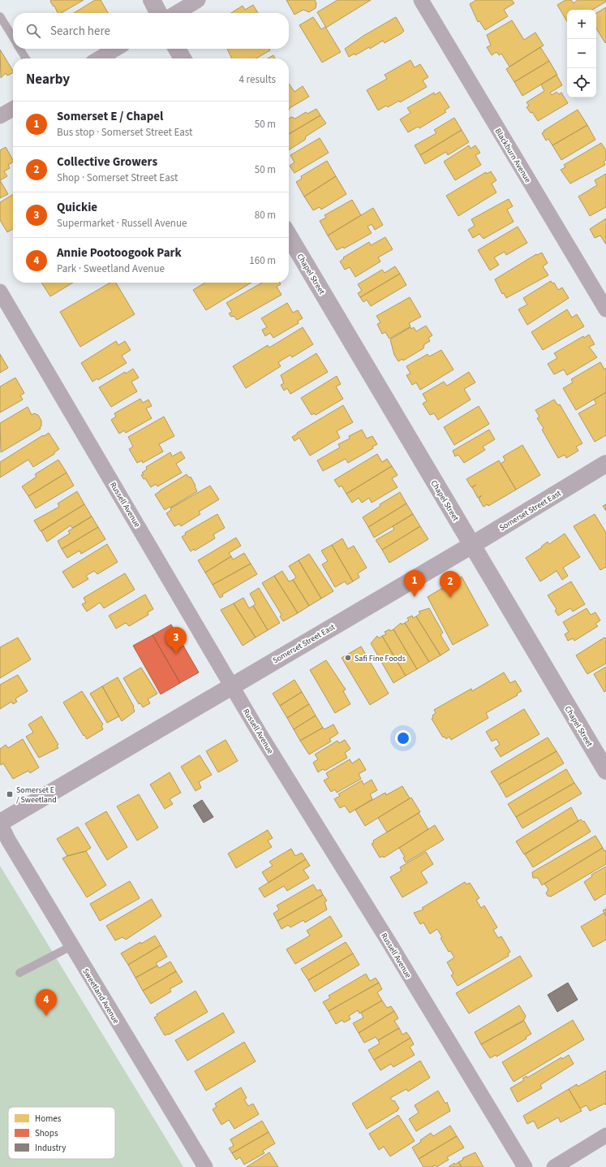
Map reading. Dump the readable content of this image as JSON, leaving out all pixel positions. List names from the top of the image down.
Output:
{
  "streets": {
    "street": [
      "Blackburn Avenue",
      "Chapel Street",
      "Russell Avenue",
      "Somerset Street East",
      "Sweetland Avenue"
    ]
  },
  "crossings": [
    ["Chapel Street", "Somerset Street East"],
    ["Russell Avenue", "Somerset Street East"],
    ["Somerset Street East", "Sweetland Avenue"]
  ],
  "places": {
    "other": ["Safi Fine Foods"],
    "transit": ["Somerset E / Sweetland"]
  },
  "legend": ["Homes", "Shops", "Industry"],
  "page": {
    "map_buttons": ["+", "−"],
    "search": "Search here",
    "heading": ["Nearby", "4 results"],
    "list": [
      {
        "mark": "1",
        "name": "Somerset E / Chapel",
        "note": "Bus stop · Somerset Street East",
        "value": "50 m"
      },
      {
        "mark": "2",
        "name": "Collective Growers",
        "note": "Shop · Somerset Street East",
        "value": "50 m"
      },
      {
        "mark": "3",
        "name": "Quickie",
        "note": "Supermarket · Russell Avenue",
        "value": "80 m"
      },
      {
        "mark": "4",
        "name": "Annie Pootoogook Park",
        "note": "Park · Sweetland Avenue",
        "value": "160 m"
      }
    ],
    "pins": [
      "1",
      "2",
      "3",
      "4"
    ]
  }
}
